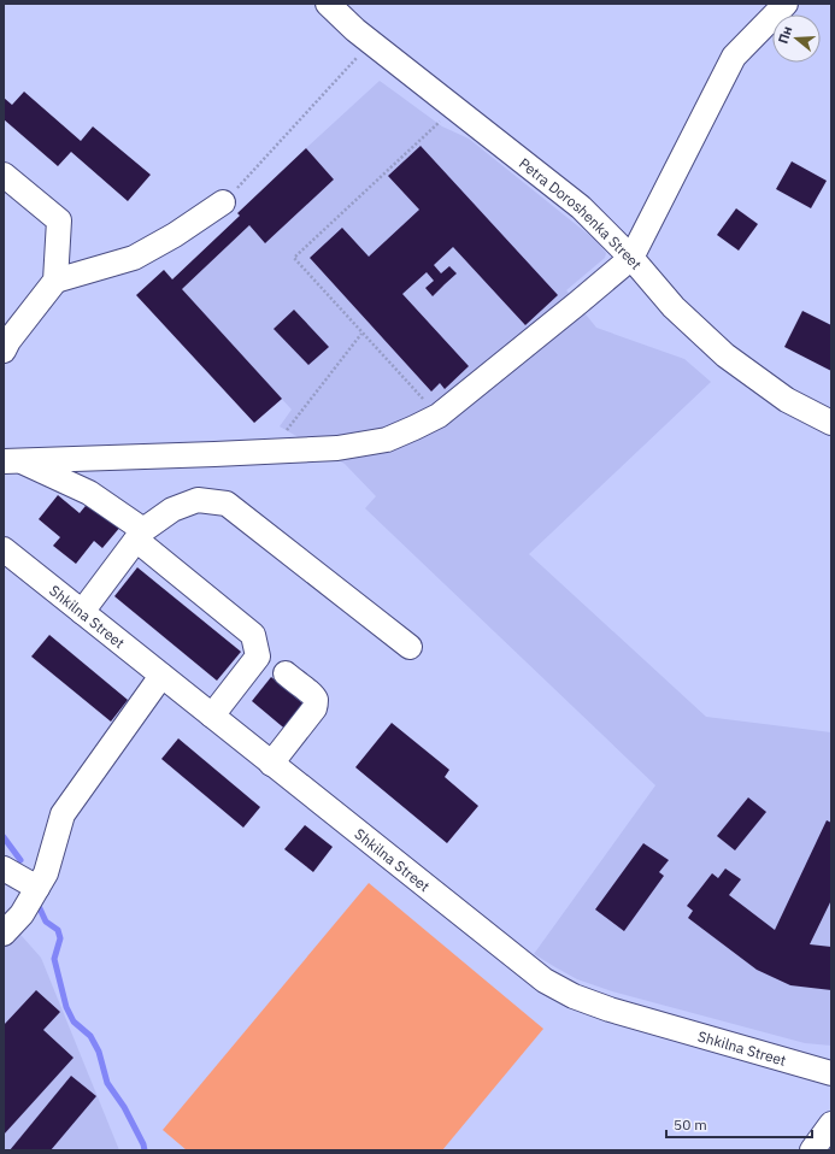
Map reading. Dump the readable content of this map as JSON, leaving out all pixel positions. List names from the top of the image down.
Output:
{
  "streets": {
    "street": ["Petra Doroshenka Street", "Shkilna Street"]
  },
  "scale_bar": "50 m",
  "north": "left"
}
